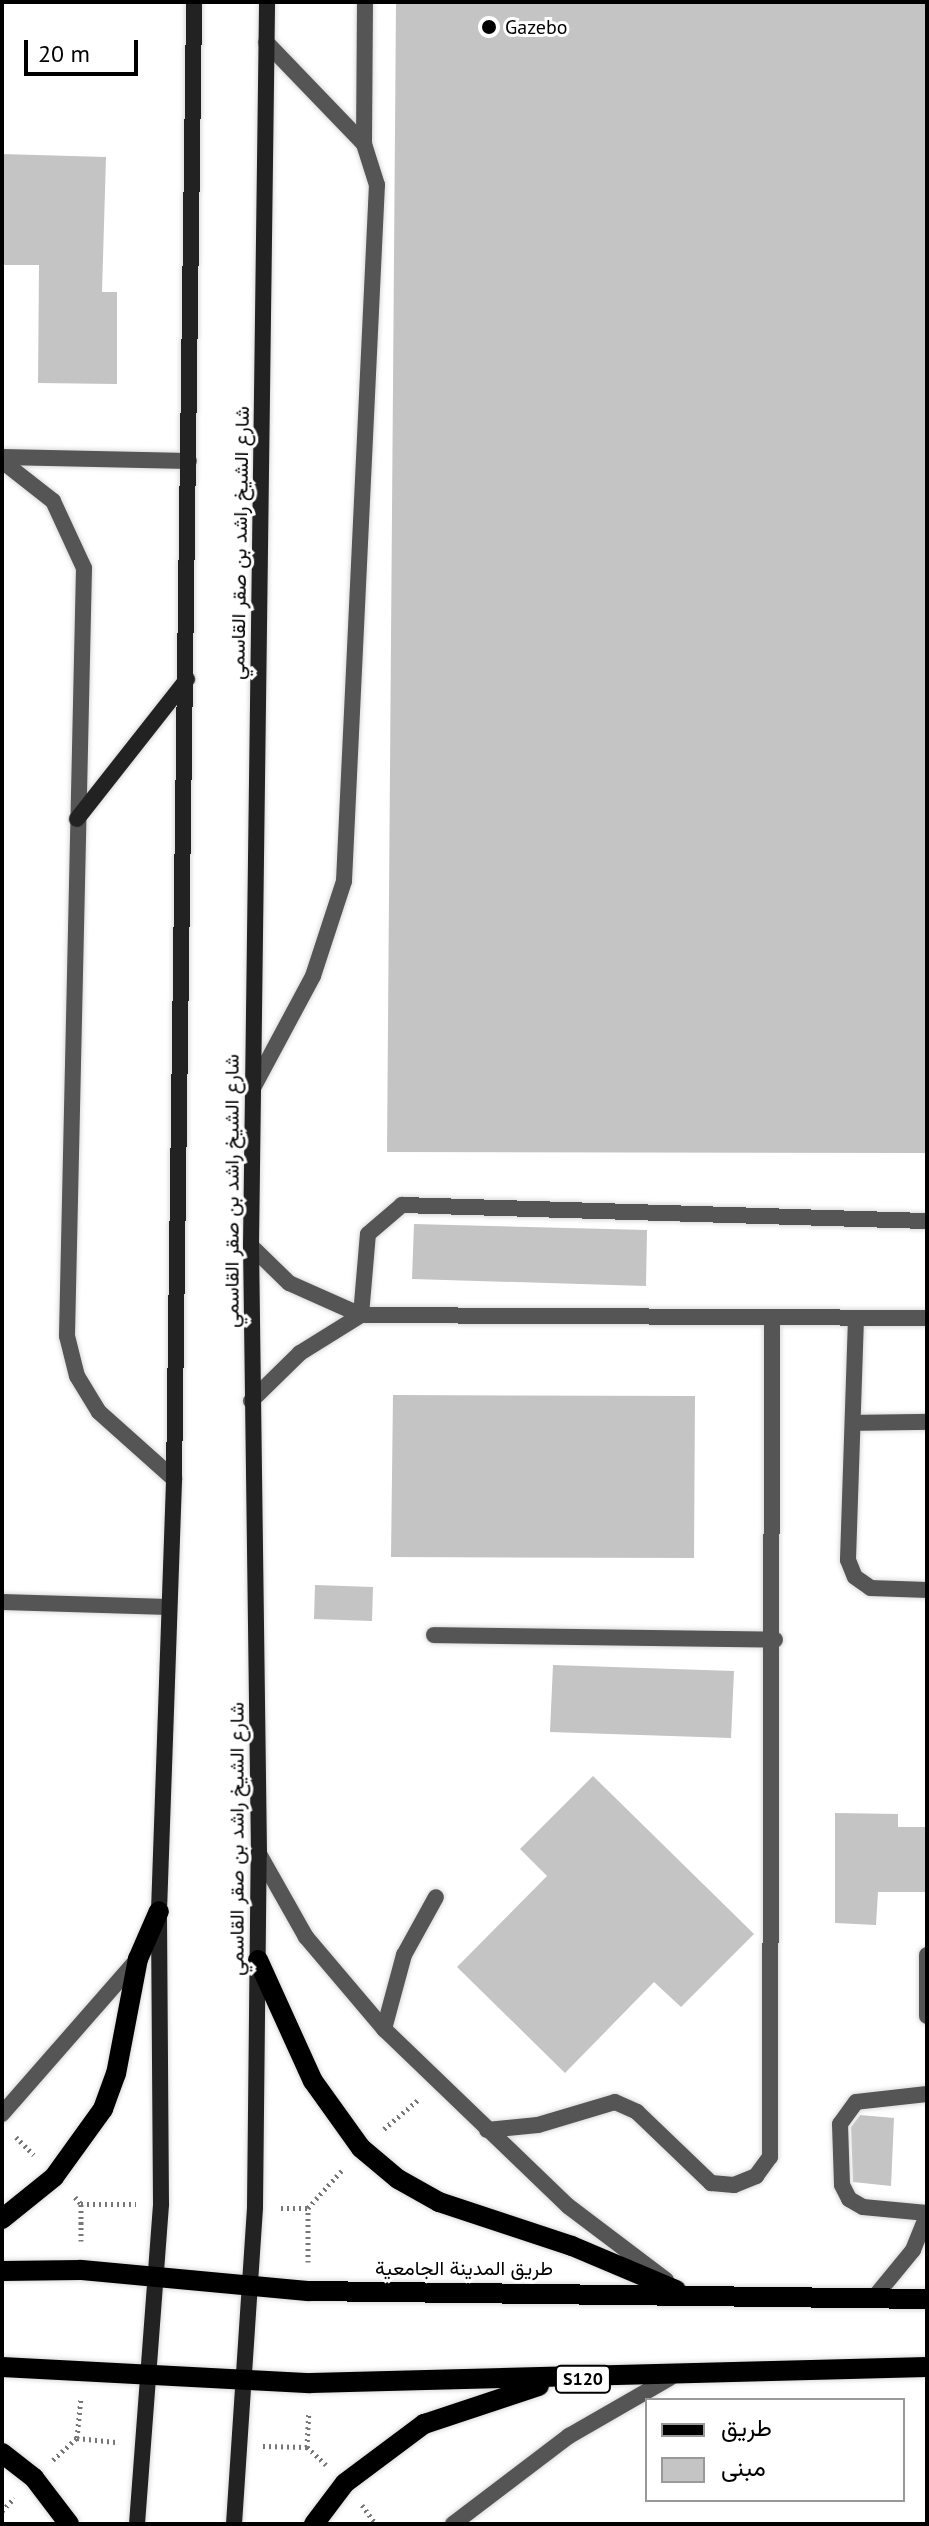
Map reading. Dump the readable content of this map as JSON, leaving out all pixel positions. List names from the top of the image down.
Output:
{
  "streets": {
    "main road": ["شارع الشيخ راشد بن صقر القاسمي", "طريق المدينة الجامعية", "S120"]
  },
  "crossings": [
    ["شارع الشيخ راشد بن صقر القاسمي", "طريق المدينة الجامعية"],
    ["شارع الشيخ راشد بن صقر القاسمي", "S120"]
  ],
  "places": ["Gazebo"],
  "legend": ["طريق", "مبنى"],
  "scale_bar": "20 m"
}
